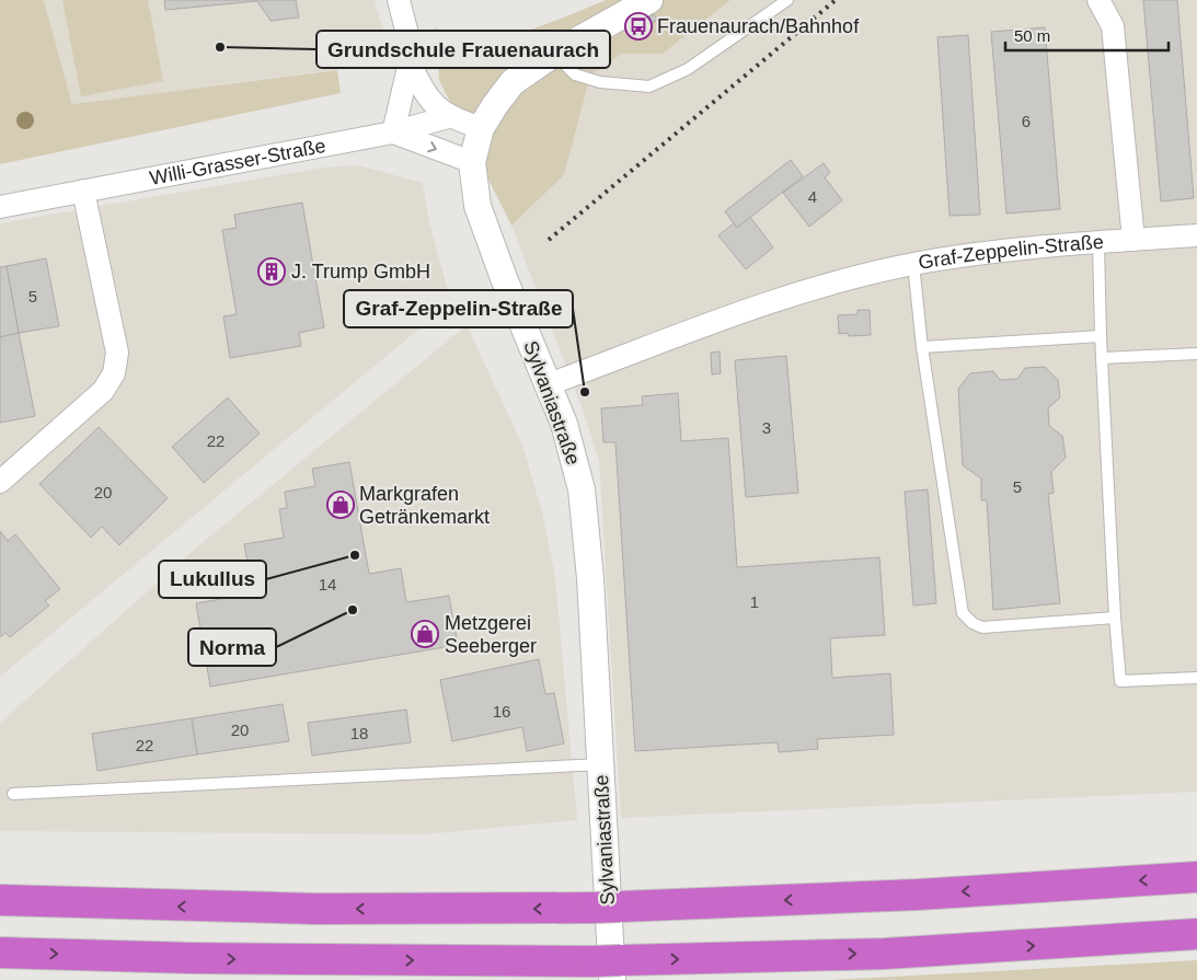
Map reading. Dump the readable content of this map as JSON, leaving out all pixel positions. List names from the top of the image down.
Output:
{
  "streets": {
    "street": ["Willi-Grasser-Straße", "Graf-Zeppelin-Straße", "Sylvaniastraße"]
  },
  "crossings": [
    ["Graf-Zeppelin-Straße", "Sylvaniastraße"]
  ],
  "places": {
    "bus stop": ["Frauenaurach/Bahnhof"],
    "other": [
      "Grundschule Frauenaurach",
      "Graf-Zeppelin-Straße",
      "Lukullus",
      "Norma"
    ],
    "building": ["J. Trump GmbH"],
    "shop": ["Markgrafen Getränkemarkt", "Metzgerei Seeberger"]
  },
  "house_numbers": [
    "6",
    "4",
    "5",
    "3",
    "22",
    "5",
    "20",
    "14",
    "1",
    "16",
    "20",
    "18",
    "22"
  ],
  "scale_bar": "50 m"
}
